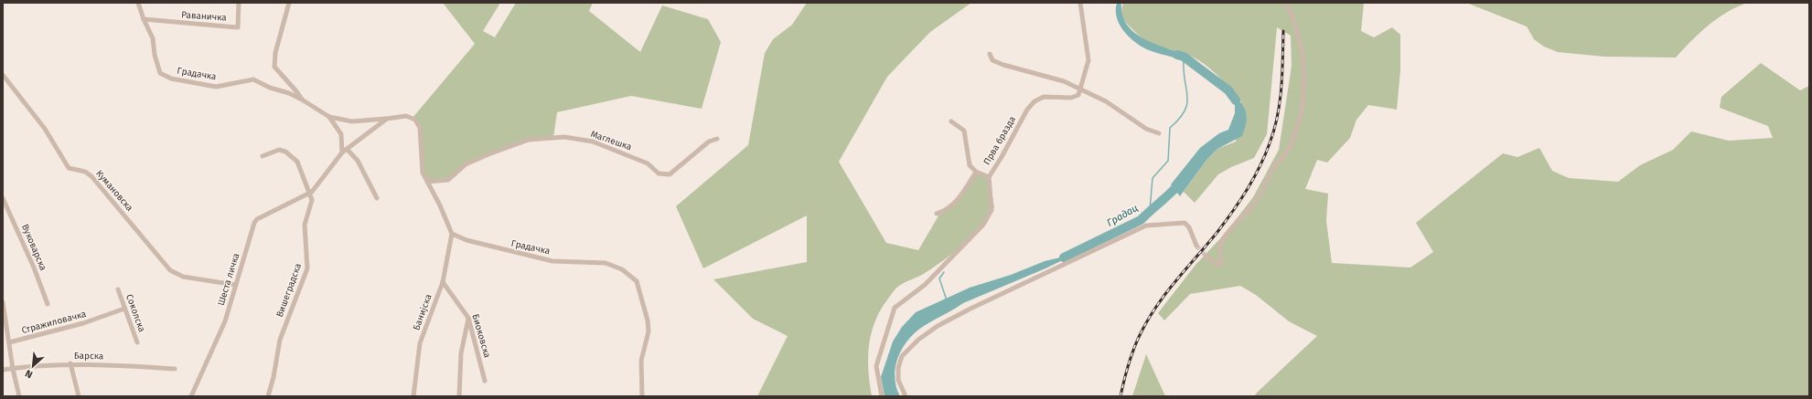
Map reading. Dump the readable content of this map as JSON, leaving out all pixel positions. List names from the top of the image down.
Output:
{
  "streets": {
    "street": [
      "Раваничка",
      "Градачка",
      "Маглешка",
      "Прва бразда",
      "Кумановска",
      "Вуковарска",
      "Шеста личка",
      "Вишеградска",
      "Банијска",
      "Соколска",
      "Стражиловачка",
      "Биоковска",
      "Барска"
    ]
  },
  "crossings": [
    ["Раваничка", "Градачка"],
    ["Градачка", "Банијска"],
    ["Кумановска", "Шеста личка"],
    ["Шеста личка", "Вишеградска"],
    ["Банијска", "Биоковска"],
    ["Соколска", "Стражиловачка"]
  ],
  "water": ["Градац"],
  "north": "bottom left"
}
